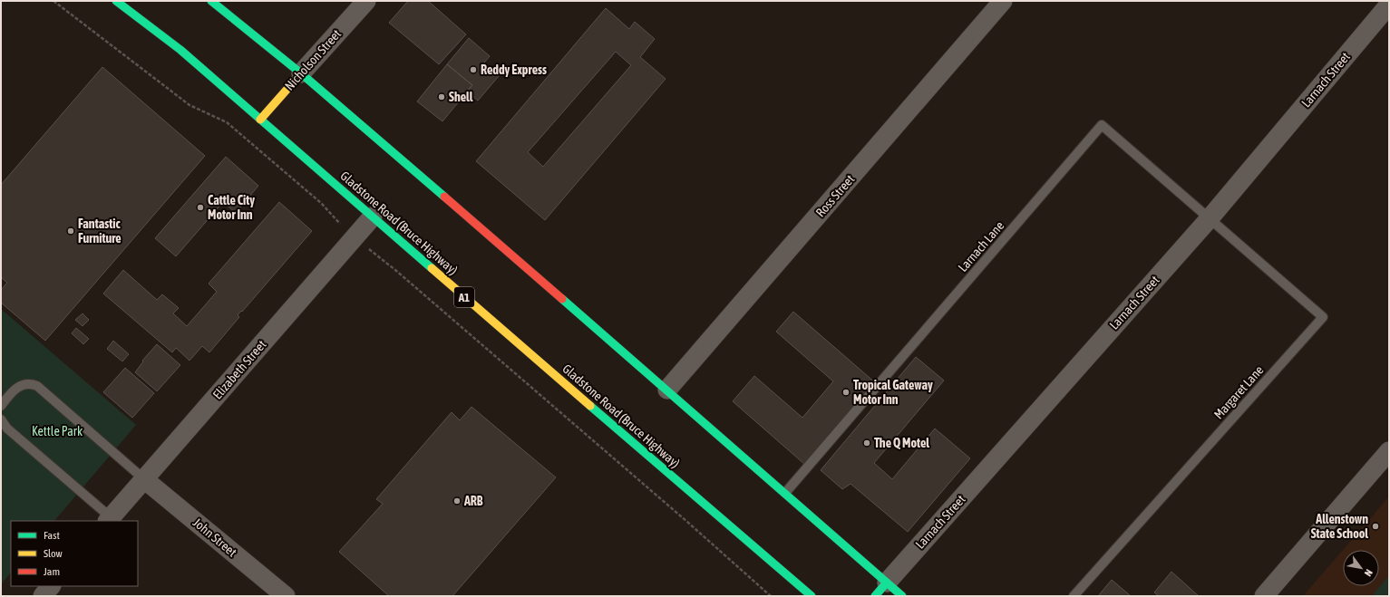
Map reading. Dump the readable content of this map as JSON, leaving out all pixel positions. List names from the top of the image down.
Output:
{
  "streets": {
    "highway": ["Nicholson Street", "Gladstone Road (Bruce Highway)", "A1"],
    "street": [
      "Larnach Street",
      "Ross Street",
      "Elizabeth Street",
      "John Street"
    ],
    "lane": ["Larnach Lane", "Margaret Lane"]
  },
  "crossings": [
    ["Nicholson Street", "Gladstone Road (Bruce Highway)"],
    ["Larnach Street", "Larnach Lane"],
    ["Larnach Street", "Margaret Lane"],
    ["Gladstone Road (Bruce Highway)", "Elizabeth Street"],
    ["Larnach Lane", "Margaret Lane"],
    ["Elizabeth Street", "John Street"]
  ],
  "parks": ["Kettle Park"],
  "places": [
    "Reddy Express",
    "Shell",
    "Cattle City Motor Inn",
    "Fantastic Furniture",
    "Tropical Gateway Motor Inn",
    "The Q Motel",
    "ARB",
    "Allenstown State School"
  ],
  "legend": ["Fast", "Slow", "Jam"],
  "north": "bottom right"
}
